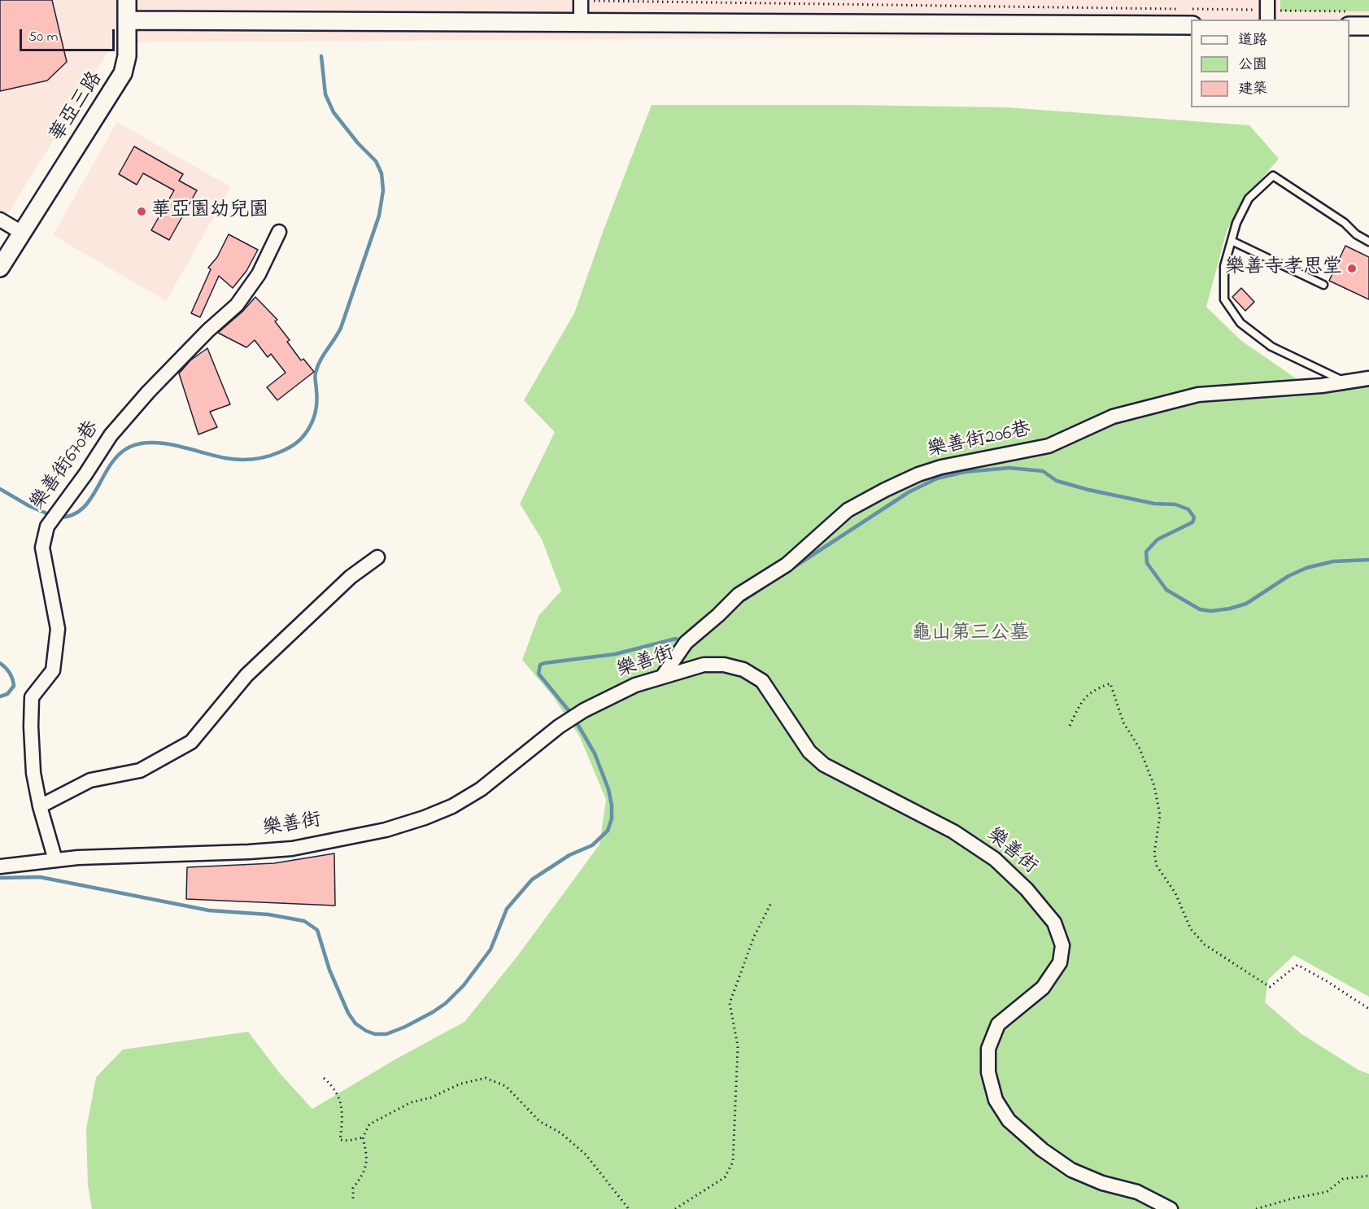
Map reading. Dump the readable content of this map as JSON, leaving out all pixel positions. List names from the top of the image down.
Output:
{
  "streets": {
    "street": [
      "華亞三路",
      "樂善街206巷",
      "樂善街670巷",
      "樂善街"
    ]
  },
  "crossings": [
    ["樂善街206巷", "樂善街"],
    ["樂善街670巷", "樂善街"]
  ],
  "parks": ["龜山第三公墓"],
  "places": ["華亞園幼兒園", "樂善寺孝思堂"],
  "legend": ["道路", "公園", "建築"],
  "scale_bar": "50 m"
}
